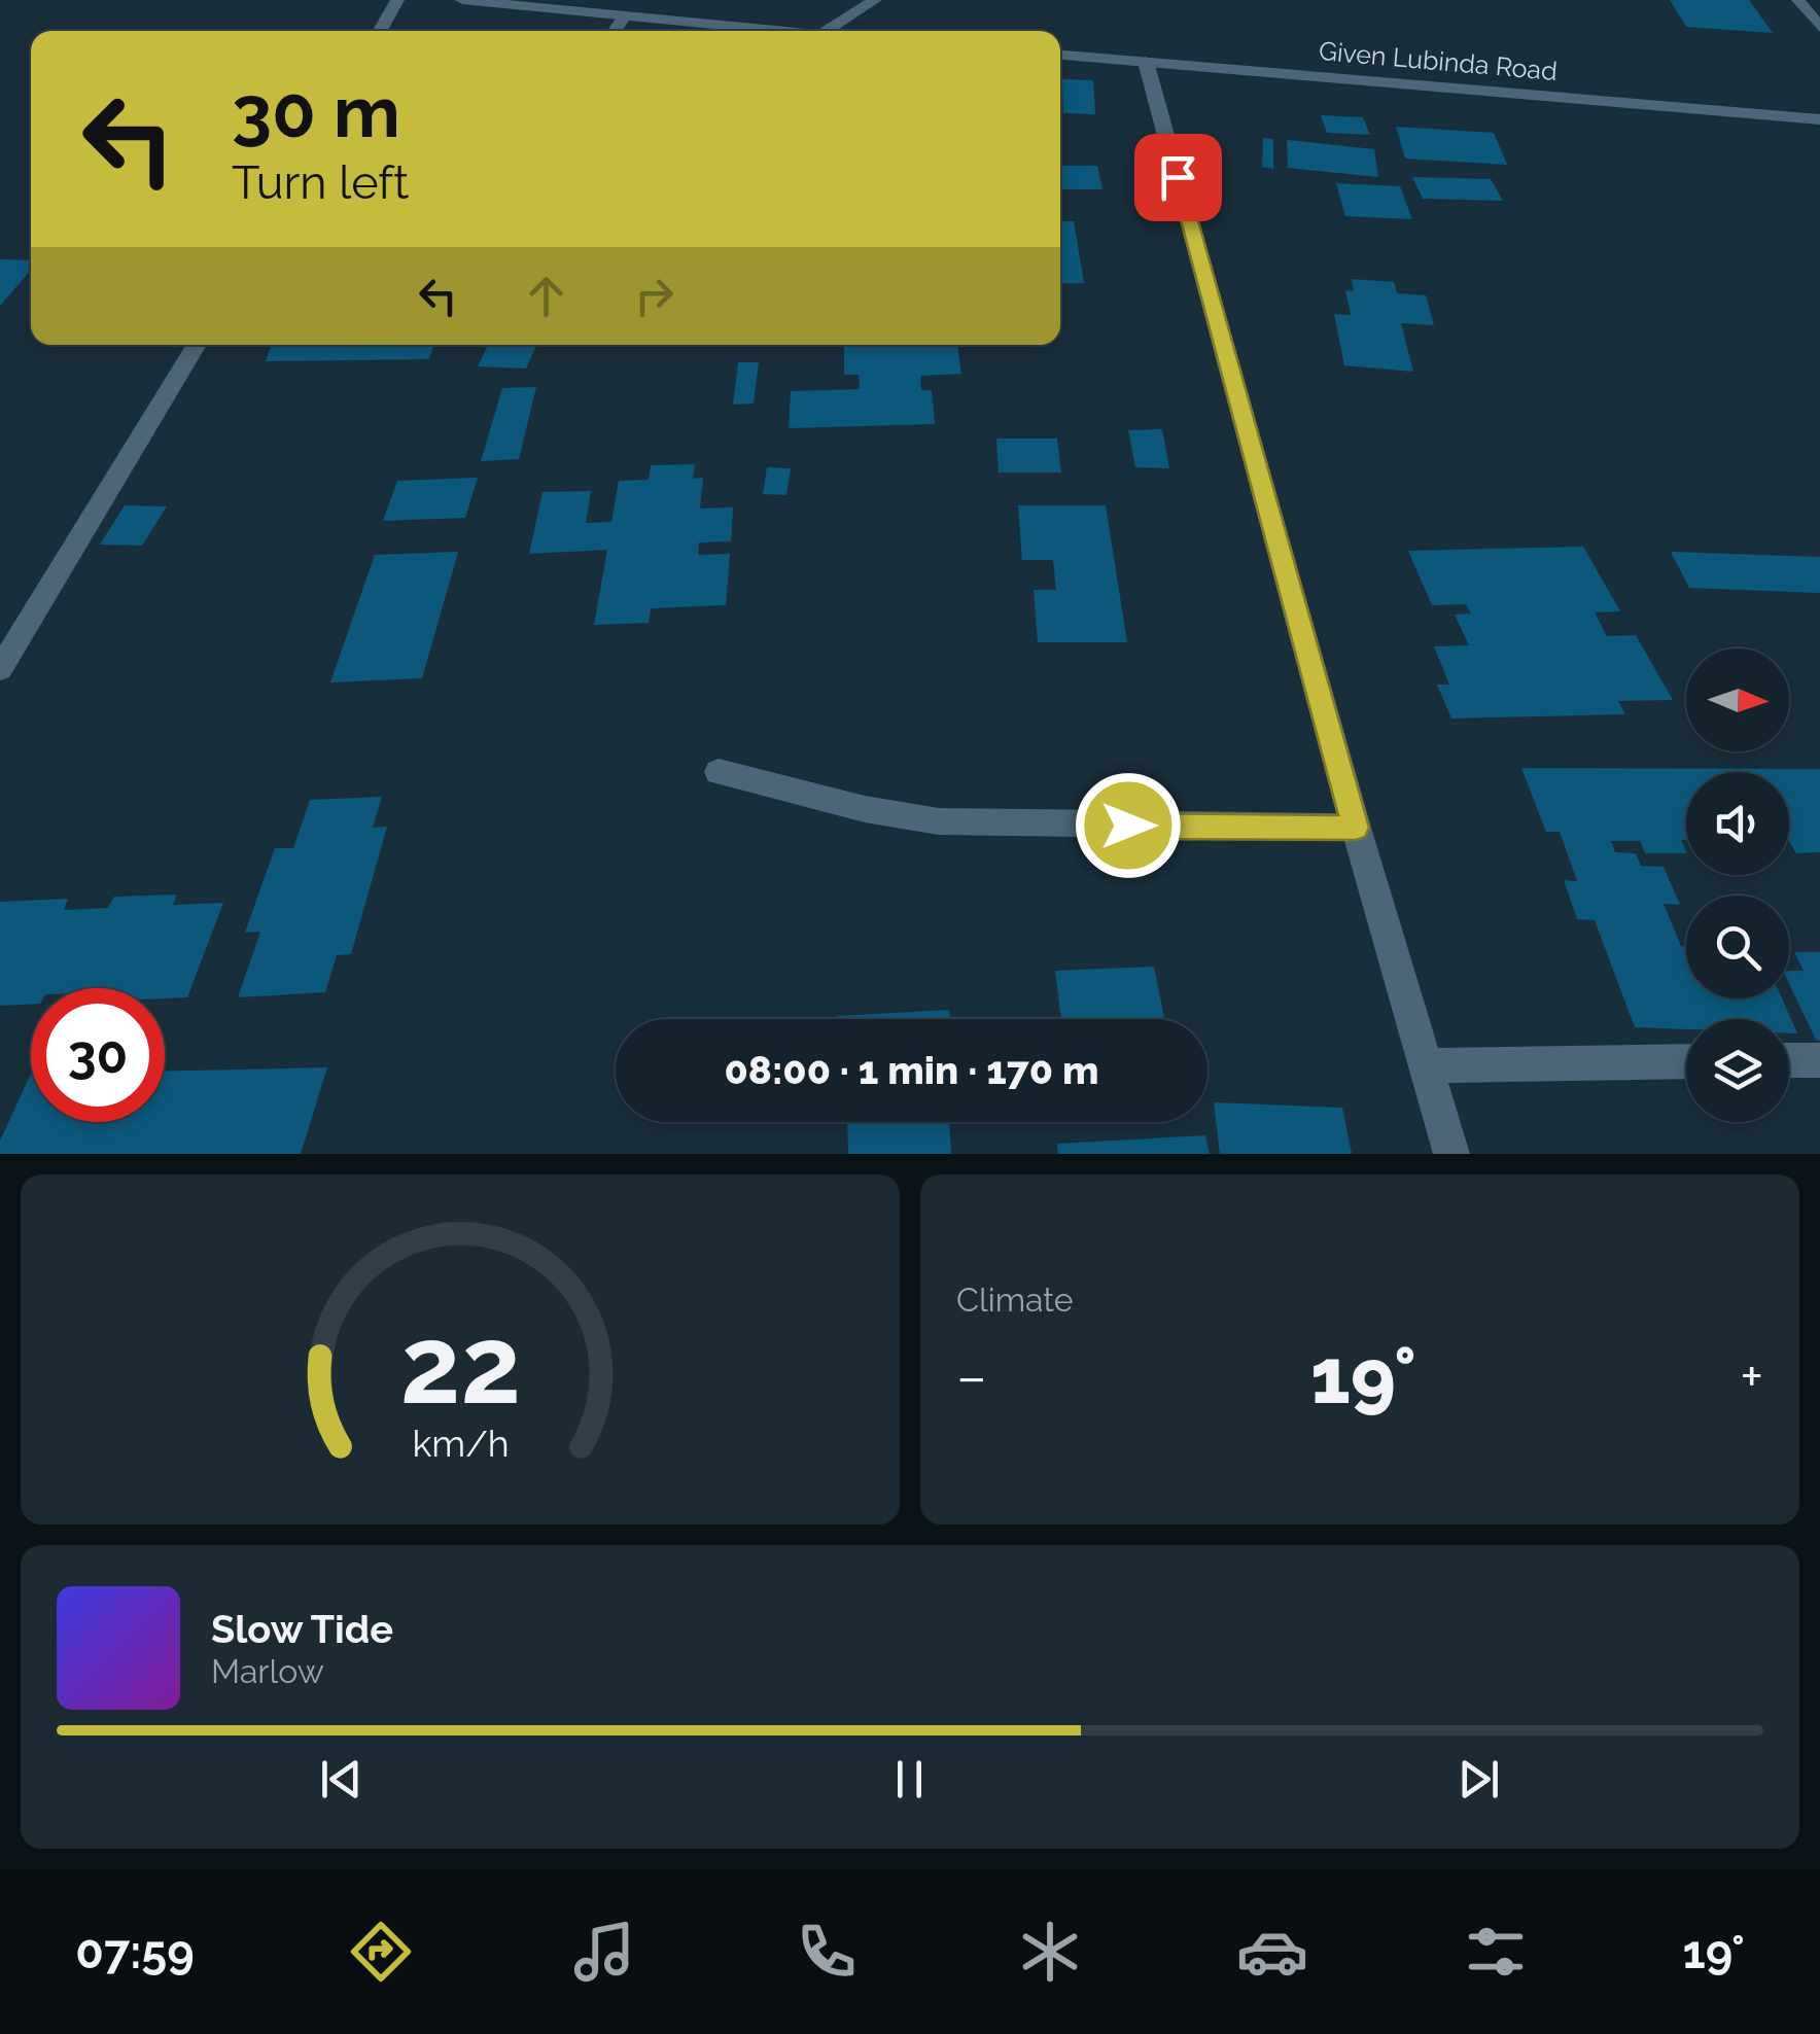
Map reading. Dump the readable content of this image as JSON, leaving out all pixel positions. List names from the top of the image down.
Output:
{
  "streets": {
    "street": ["Given Lubinda Road"]
  },
  "north": "right",
  "page": {
    "turn": ["30 m", "Turn left"],
    "limit": "30",
    "trip": "08:00 · 1 min · 170 m",
    "tile": "Climate",
    "heat": ["−", "19°", "+"],
    "song": ["Slow Tide", "Marlow"],
    "tabs": ["07:59", "19°"],
    "gauge": ["22", "km/h"]
  }
}
